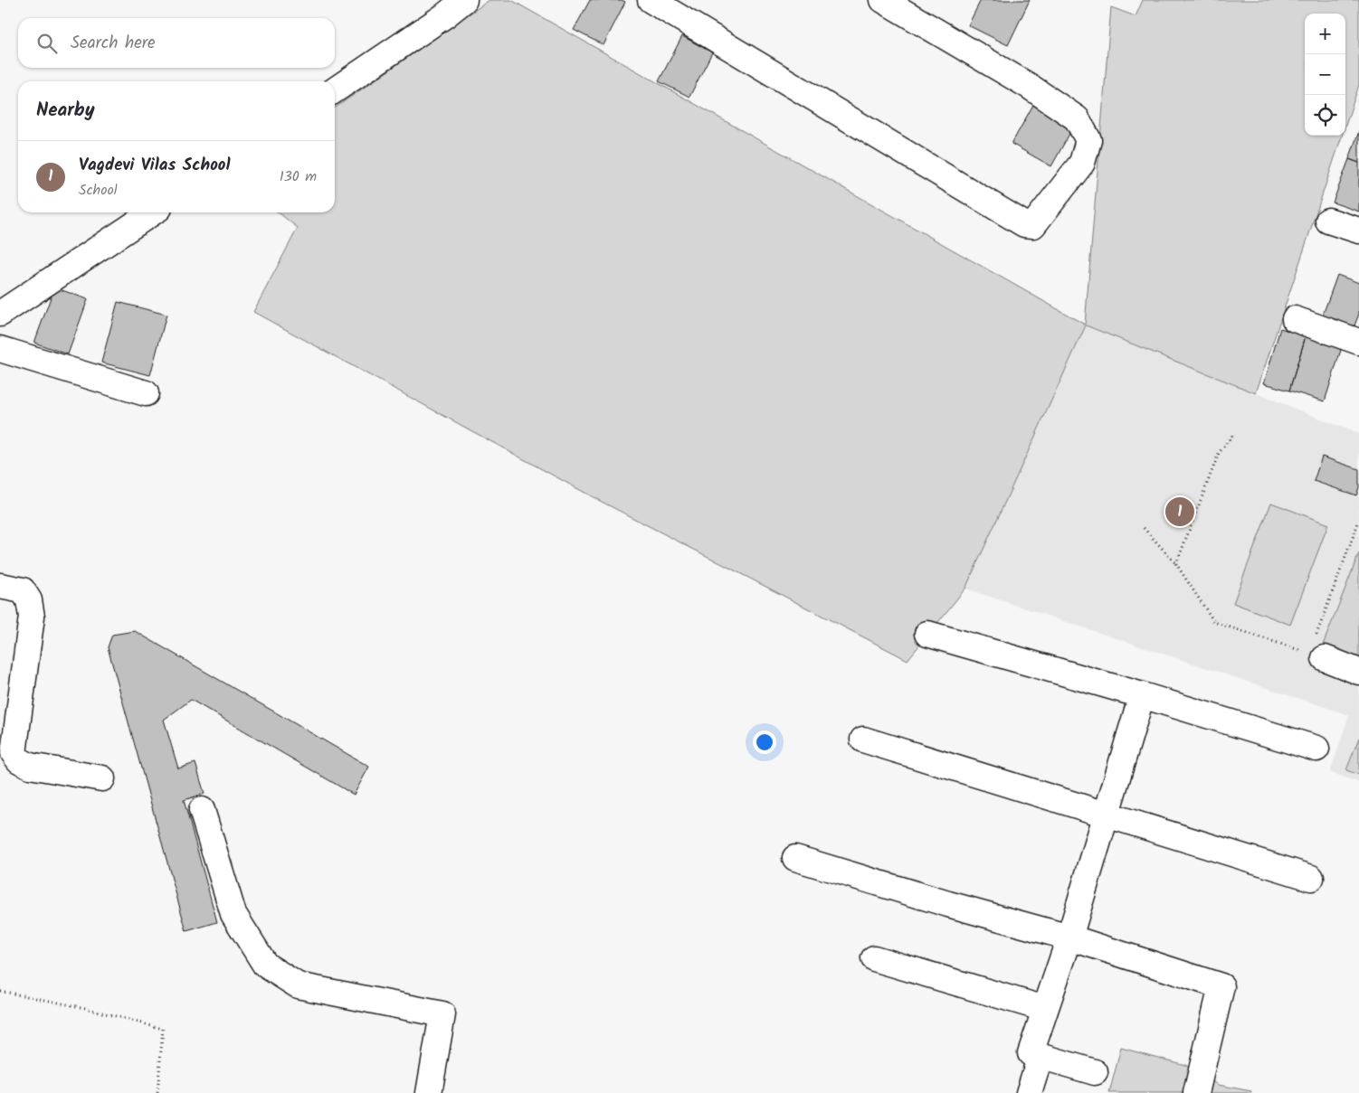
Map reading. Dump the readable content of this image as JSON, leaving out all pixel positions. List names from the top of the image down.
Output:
{
  "page": {
    "map_buttons": ["+", "−"],
    "search": "Search here",
    "heading": "Nearby",
    "list": [
      {
        "mark": "1",
        "name": "Vagdevi Vilas School",
        "note": "School",
        "value": "130 m"
      }
    ],
    "pins": "1"
  }
}
